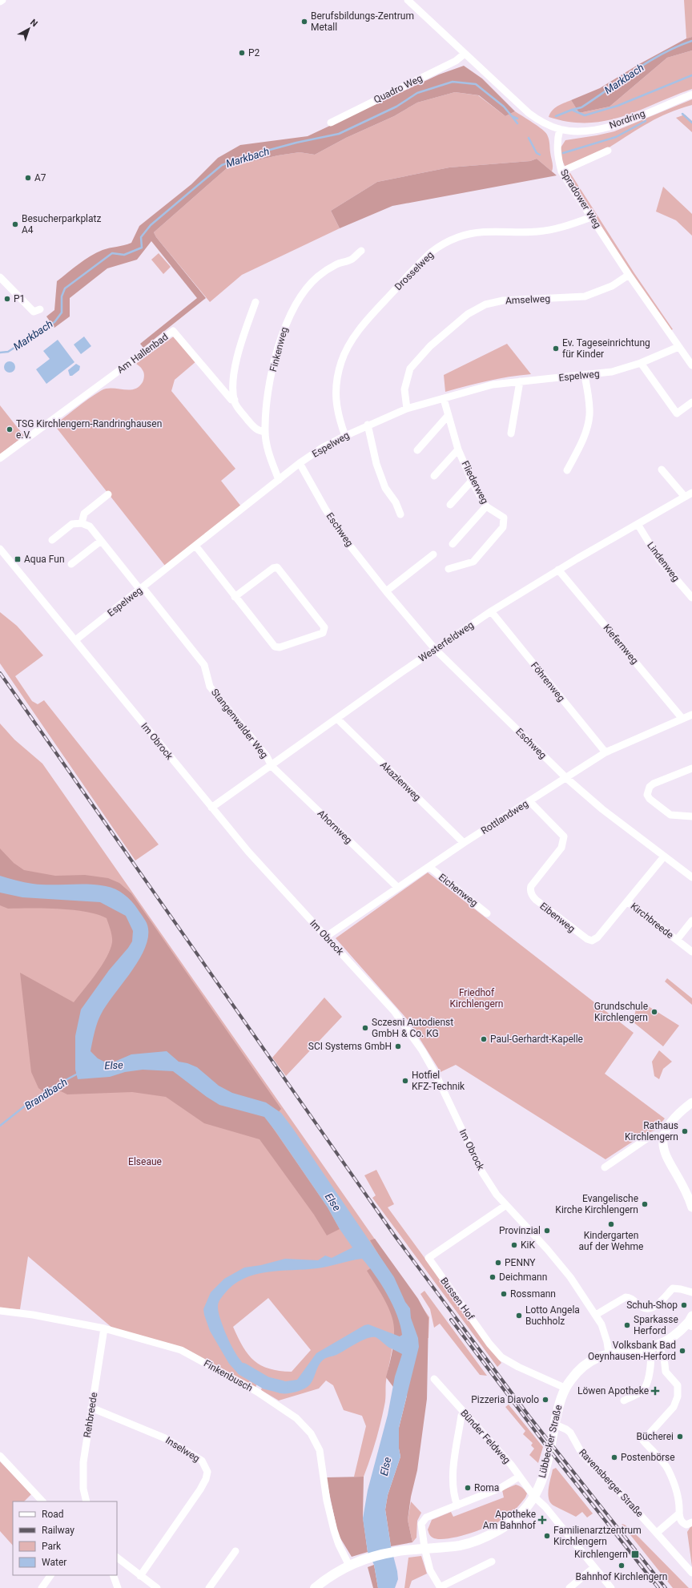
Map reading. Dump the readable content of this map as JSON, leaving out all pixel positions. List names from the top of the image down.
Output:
{
  "streets": {
    "main road": ["Lübbecker Straße"],
    "street": [
      "Quadro Weg",
      "Nordring",
      "Spradower Weg",
      "Drosselweg",
      "Amselweg",
      "Finkenweg",
      "Am Hallenbad",
      "Espelweg",
      "Fliederweg",
      "Eschweg",
      "Lindenweg",
      "Westerfeldweg",
      "Kiefernweg",
      "Föhrenweg",
      "Stangenwalder Weg",
      "Im Obrock",
      "Akazienweg",
      "Rottlandweg",
      "Ahornweg",
      "Eichenweg",
      "Eibenweg",
      "Kirchbreede",
      "Bussen Hof",
      "Finkenbusch",
      "Rehbreede",
      "Bünder Feldweg",
      "Inselweg",
      "Ravensberger Straße"
    ]
  },
  "crossings": [
    ["Nordring", "Spradower Weg"],
    ["Spradower Weg", "Drosselweg"],
    ["Spradower Weg", "Amselweg"],
    ["Spradower Weg", "Espelweg"],
    ["Drosselweg", "Espelweg"],
    ["Amselweg", "Espelweg"],
    ["Finkenweg", "Am Hallenbad"],
    ["Finkenweg", "Espelweg"],
    ["Espelweg", "Fliederweg"],
    ["Espelweg", "Eschweg"],
    ["Espelweg", "Stangenwalder Weg"],
    ["Espelweg", "Im Obrock"],
    ["Eschweg", "Westerfeldweg"],
    ["Eschweg", "Rottlandweg"],
    ["Eschweg", "Eibenweg"],
    ["Lindenweg", "Westerfeldweg"],
    ["Westerfeldweg", "Kiefernweg"],
    ["Westerfeldweg", "Föhrenweg"],
    ["Westerfeldweg", "Stangenwalder Weg"],
    ["Westerfeldweg", "Im Obrock"],
    ["Westerfeldweg", "Akazienweg"],
    ["Westerfeldweg", "Ahornweg"],
    ["Kiefernweg", "Rottlandweg"],
    ["Föhrenweg", "Rottlandweg"],
    ["Stangenwalder Weg", "Ahornweg"],
    ["Im Obrock", "Rottlandweg"],
    ["Im Obrock", "Bussen Hof"],
    ["Im Obrock", "Lübbecker Straße"],
    ["Akazienweg", "Rottlandweg"],
    ["Rottlandweg", "Ahornweg"],
    ["Rottlandweg", "Eichenweg"],
    ["Rottlandweg", "Eibenweg"],
    ["Eibenweg", "Kirchbreede"],
    ["Bussen Hof", "Lübbecker Straße"],
    ["Finkenbusch", "Rehbreede"],
    ["Finkenbusch", "Lübbecker Straße"],
    ["Rehbreede", "Inselweg"],
    ["Bünder Feldweg", "Lübbecker Straße"],
    ["Lübbecker Straße", "Ravensberger Straße"]
  ],
  "water": ["Markbach", "Else", "Brandbach"],
  "parks": ["Friedhof Kirchlengern", "Elseaue"],
  "places": {
    "other": [
      "Berufsbildungs-Zentrum Metall",
      "P2",
      "A7",
      "Besucherparkplatz A4",
      "P1",
      "Ev. Tageseinrichtung für Kinder",
      "TSG Kirchlengern-Randringhausen e.V.",
      "Grundschule Kirchlengern",
      "Sczesni Autodienst GmbH & Co. KG",
      "Paul-Gerhardt-Kapelle",
      "SCI Systems GmbH",
      "Hotfiel KFZ-Technik",
      "Rathaus Kirchlengern",
      "Evangelische Kirche Kirchlengern",
      "Kindergarten auf der Wehme",
      "Provinzial",
      "KiK",
      "PENNY",
      "Deichmann",
      "Rossmann",
      "Schuh-Shop",
      "Lotto Angela Buchholz",
      "Sparkasse Herford",
      "Volksbank Bad Oeynhausen-Herford",
      "Pizzeria Diavolo",
      "Bücherei",
      "Postenbörse",
      "Roma",
      "Familienarztzentrum Kirchlengern",
      "Bahnhof Kirchlengern"
    ],
    "transit": ["Aqua Fun", "Kirchlengern"],
    "health": ["Löwen Apotheke", "Apotheke Am Bahnhof"]
  },
  "legend": [
    "Road",
    "Railway",
    "Park",
    "Water"
  ],
  "north": "top right"
}
